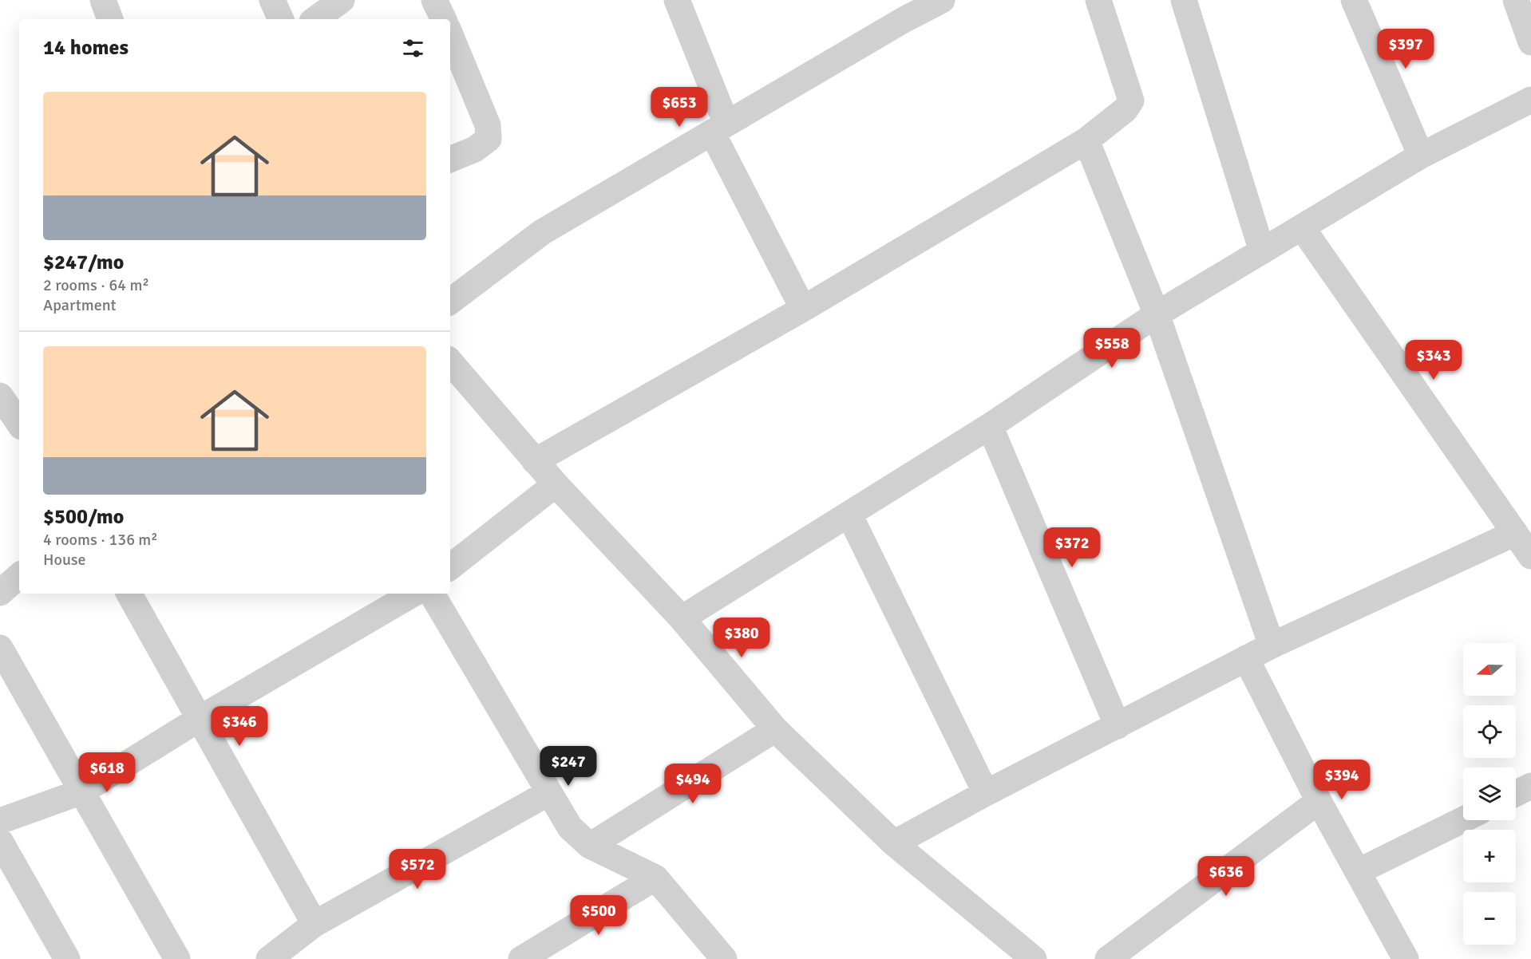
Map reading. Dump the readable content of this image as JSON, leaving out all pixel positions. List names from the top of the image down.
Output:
{
  "north": "left",
  "page": {
    "heading": "14 homes",
    "price": [
      "$397",
      "$653",
      "$558",
      "$343",
      "$372",
      "$380",
      "$346",
      "$247",
      "$618",
      "$394",
      "$494",
      "$572",
      "$636",
      "$500"
    ],
    "list": [
      {
        "name": "$247/mo",
        "note": "2 rooms · 64 m² · Apartment"
      },
      {
        "name": "$500/mo",
        "note": "4 rooms · 136 m² · House"
      }
    ],
    "map_buttons": ["+", "−"]
  }
}
